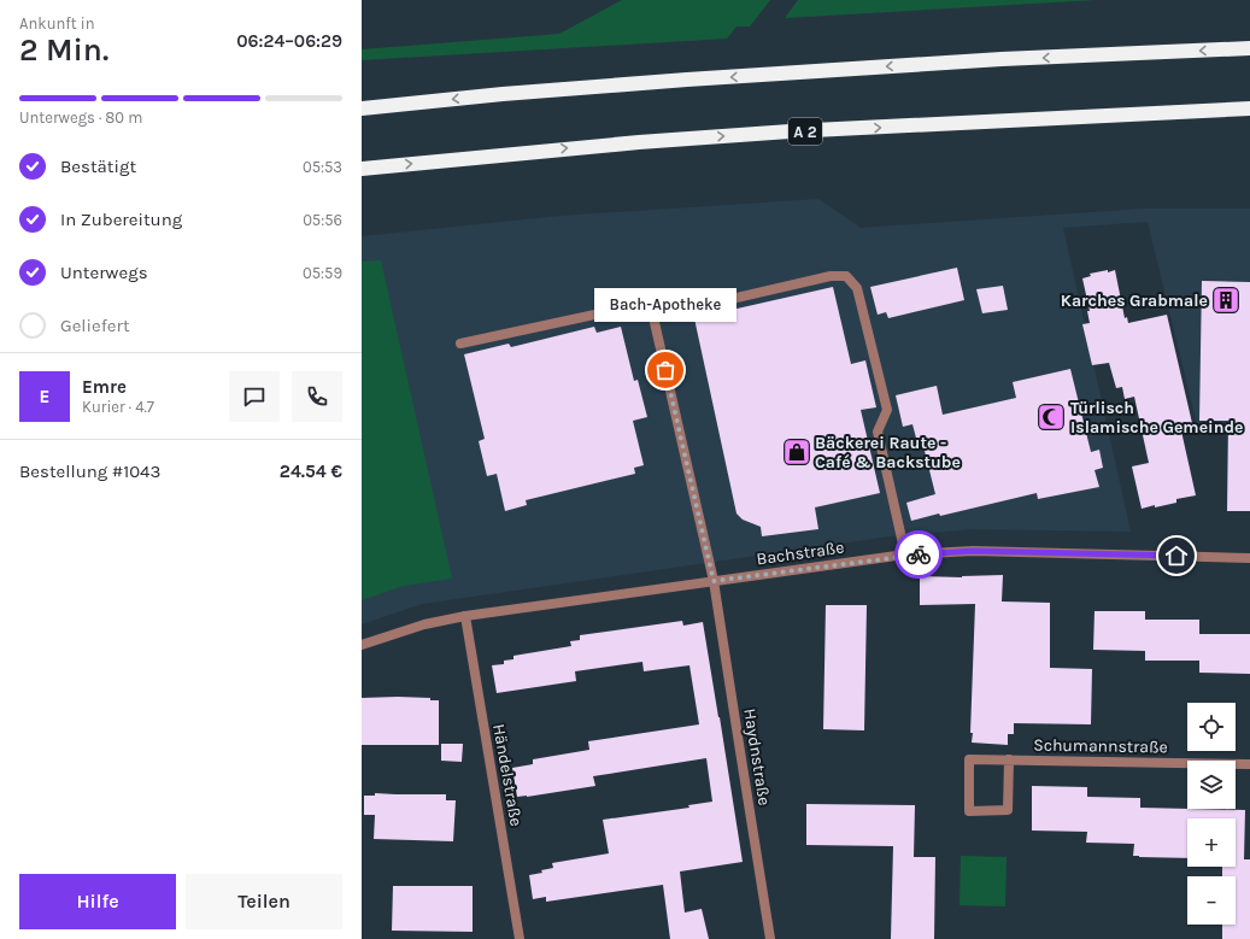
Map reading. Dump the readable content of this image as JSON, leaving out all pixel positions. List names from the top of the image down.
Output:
{
  "streets": {
    "highway": ["A 2"],
    "street": [
      "Bachstraße",
      "Schumannstraße",
      "Haydnstraße",
      "Händelstraße"
    ]
  },
  "crossings": [
    ["Bachstraße", "Haydnstraße"],
    ["Bachstraße", "Händelstraße"]
  ],
  "places": {
    "building": ["Karches Grabmale"],
    "other": ["Bach-Apotheke"],
    "mosque": ["Türlisch Islamische Gemeinde"],
    "shop": ["Bäckerei Raute - Café & Backstube"]
  },
  "page": {
    "heading": ["2 Min.", "Ankunft in", "06:24–06:29"],
    "panel": [
      "Emre",
      "Kurier · 4.7",
      "Bestellung #1043",
      "24.54 €"
    ],
    "bar": "Unterwegs · 80 m",
    "list": [
      ["Bestätigt", "05:53"],
      ["In Zubereitung", "05:56"],
      ["Unterwegs", "05:59"],
      "Geliefert"
    ],
    "bubble": "Bach-Apotheke",
    "round": "E",
    "map_buttons": ["+", "−"],
    "buttons": ["Hilfe", "Teilen"]
  }
}
